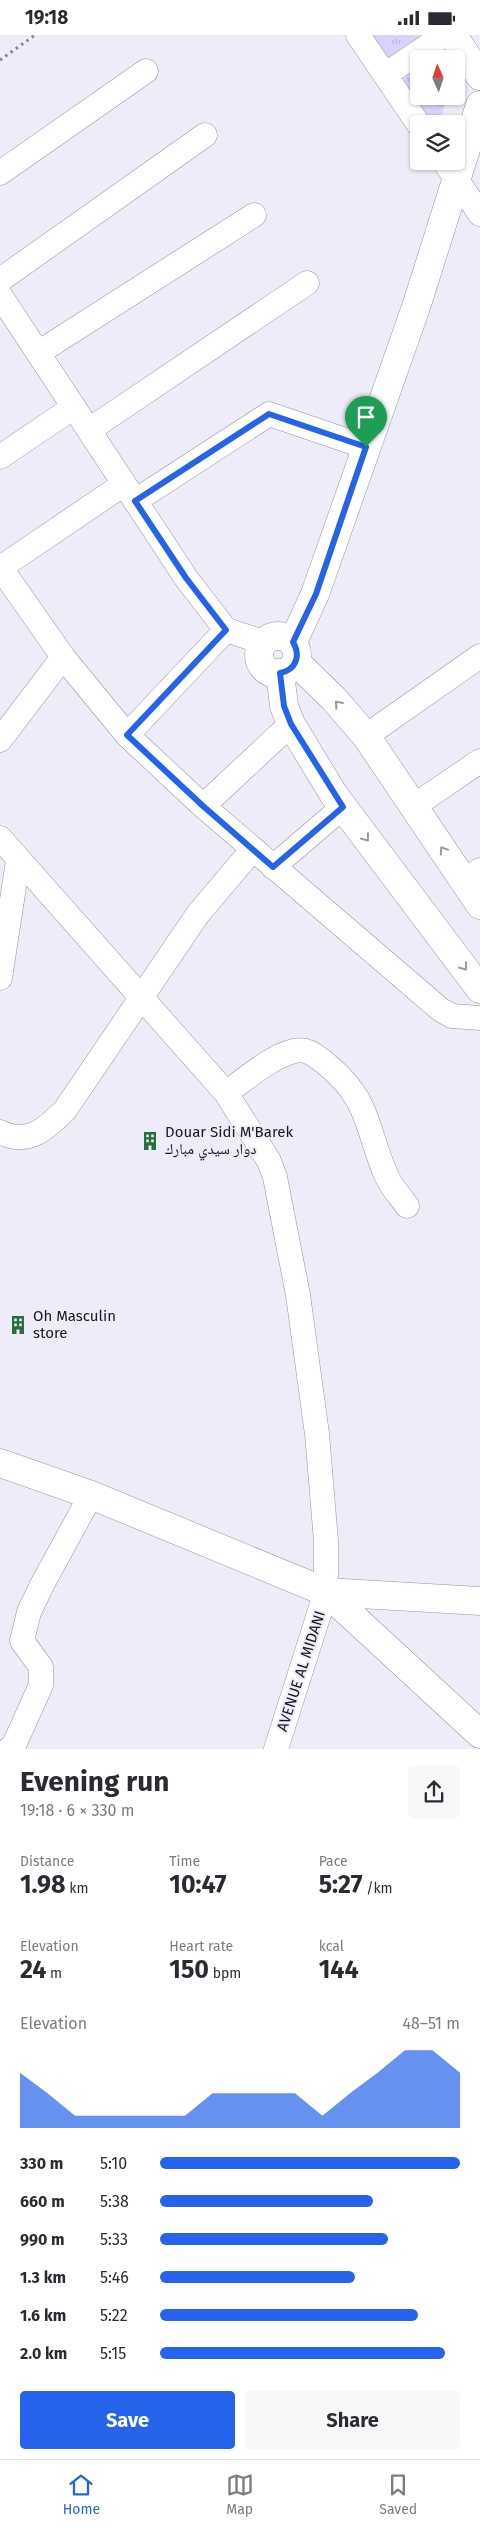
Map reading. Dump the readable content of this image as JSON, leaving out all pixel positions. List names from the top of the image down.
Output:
{
  "streets": {
    "street": ["AVENUE AL MIDANI"]
  },
  "places": {
    "building": ["Douar Sidi M'Barek دوار سيدي مبارك", "Oh Masculin store"]
  },
  "north": "top",
  "page": {
    "status": "19:18",
    "heading": ["Evening run", "19:18 · 6 × 330 m"],
    "stats": [
      ["Distance", "1.98 km"],
      ["Time", "10:47"],
      ["Pace", "5:27 /km"],
      ["Elevation", "24 m"],
      ["Heart rate", "150 bpm"],
      ["kcal", "144"]
    ],
    "chart": ["Elevation", "48–51 m"],
    "list": [
      {
        "name": "330 m",
        "note": "5:10"
      },
      {
        "name": "660 m",
        "note": "5:38"
      },
      {
        "name": "990 m",
        "note": "5:33"
      },
      {
        "name": "1.3 km",
        "note": "5:46"
      },
      {
        "name": "1.6 km",
        "note": "5:22"
      },
      {
        "name": "2.0 km",
        "note": "5:15"
      }
    ],
    "buttons": ["Save", "Share"],
    "tabs": ["Home", "Map", "Saved"]
  }
}
